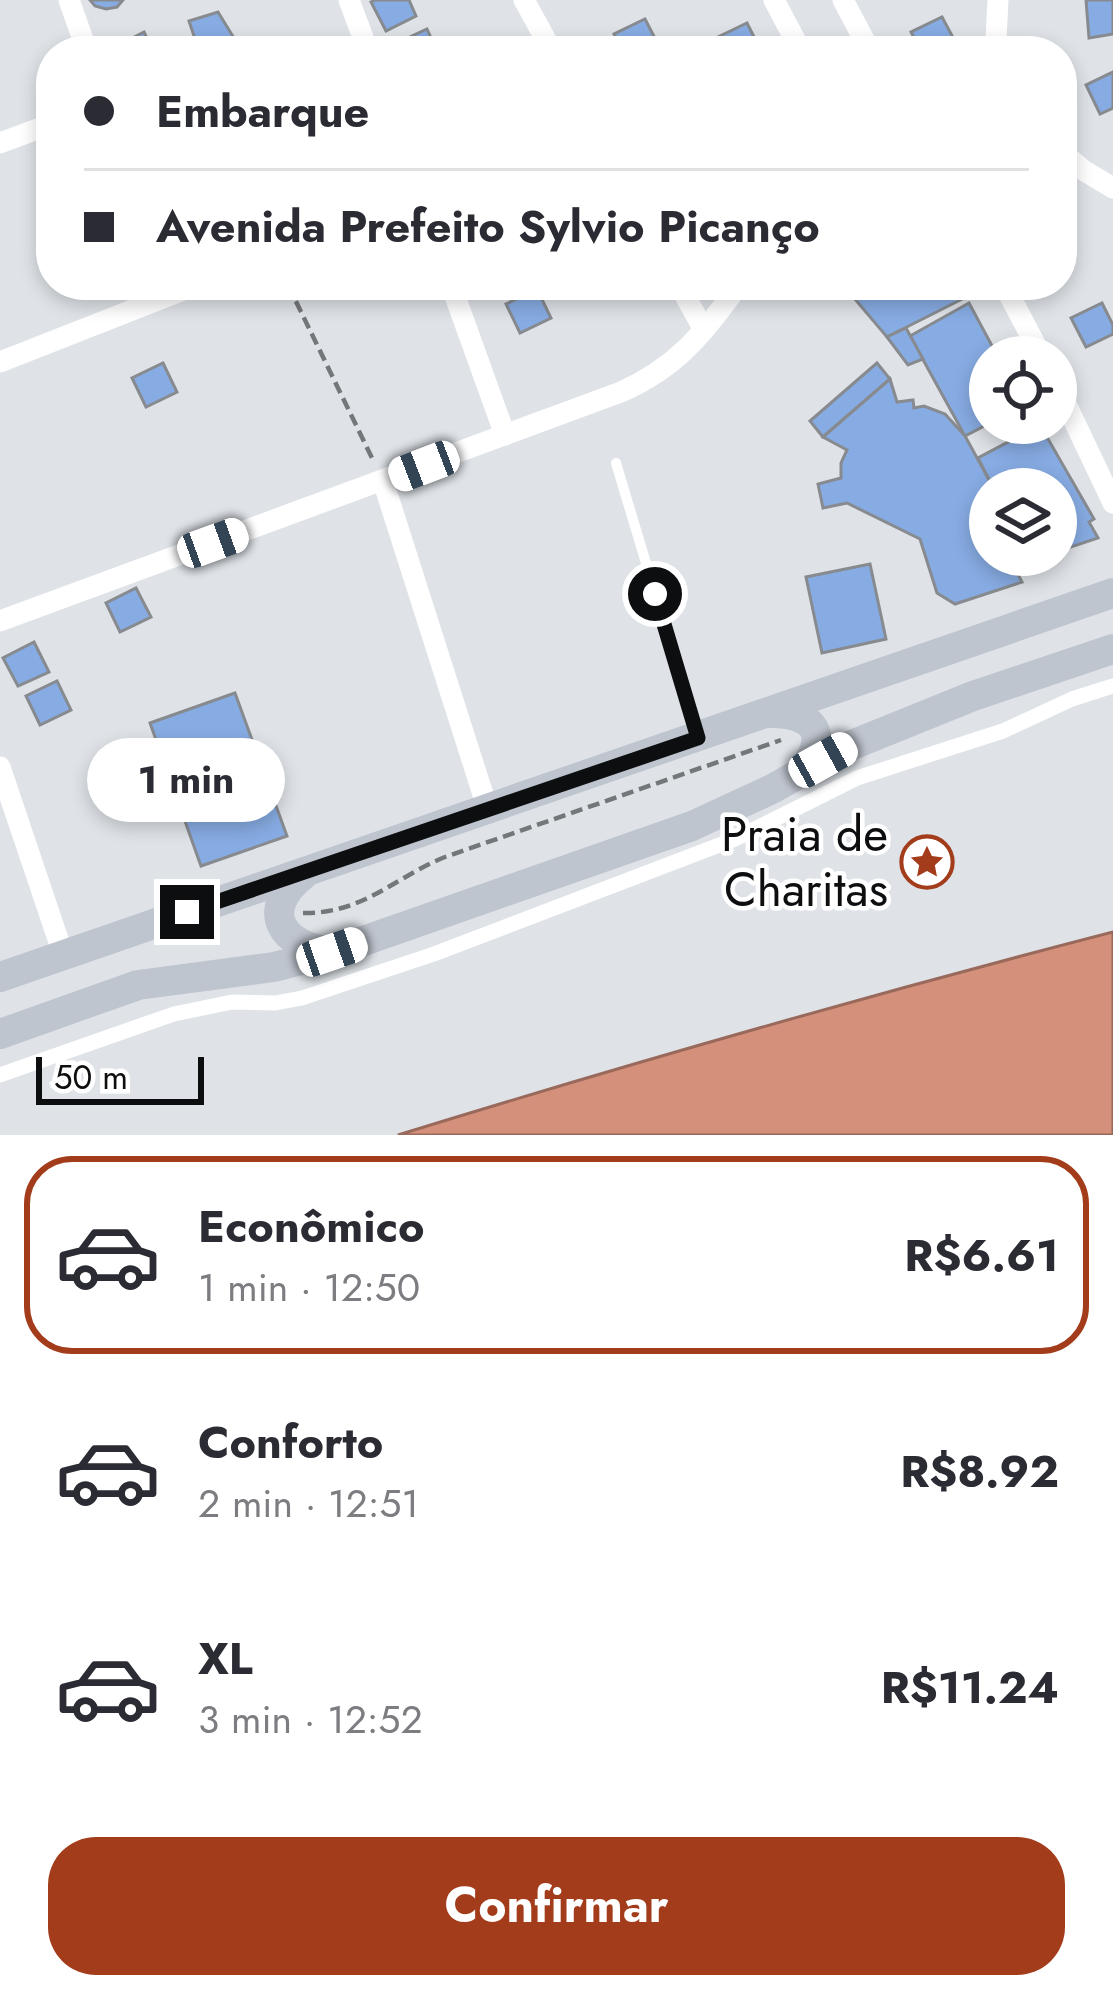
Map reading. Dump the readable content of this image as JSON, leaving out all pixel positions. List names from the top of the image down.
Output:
{
  "places": {
    "place": ["Praia de Charitas"]
  },
  "scale_bar": "50 m",
  "page": {
    "banner": ["Embarque", "Avenida Prefeito Sylvio Picanço"],
    "bubble": "1 min",
    "scale": "50 m",
    "list": [
      {
        "name": "Econômico",
        "note": "1 min · 12:50",
        "value": "R$6.61"
      },
      {
        "name": "Conforto",
        "note": "2 min · 12:51",
        "value": "R$8.92"
      },
      {
        "name": "XL",
        "note": "3 min · 12:52",
        "value": "R$11.24"
      }
    ],
    "buttons": "Confirmar"
  }
}
